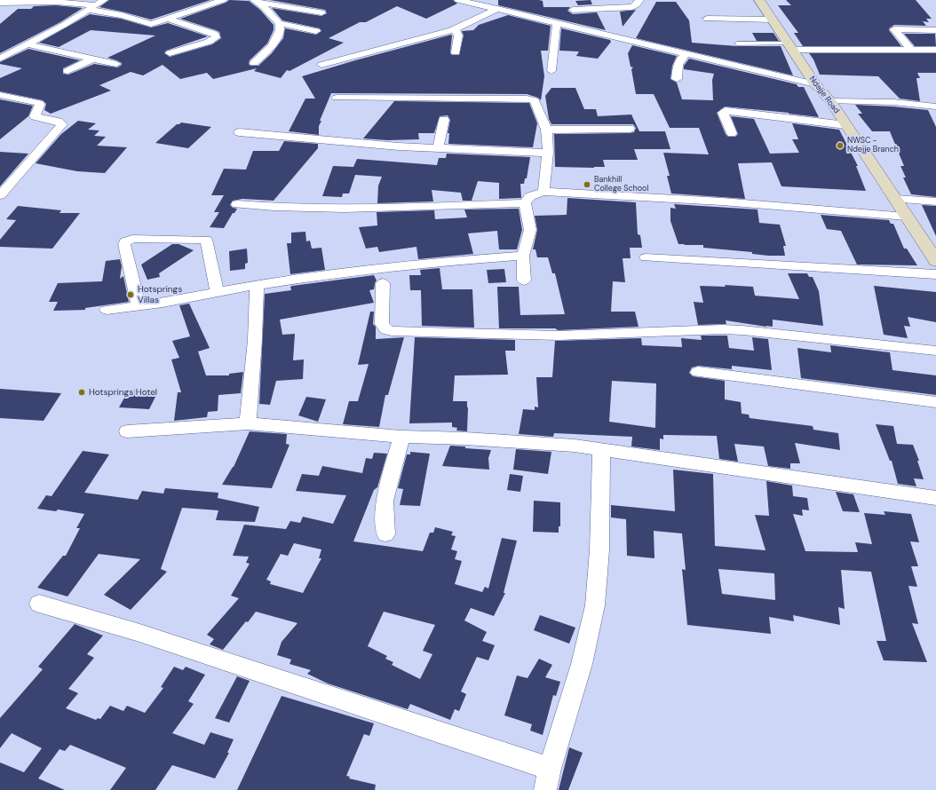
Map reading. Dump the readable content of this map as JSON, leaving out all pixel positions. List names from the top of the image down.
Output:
{
  "streets": {
    "street": ["Ndejje Road"]
  },
  "places": [
    "NWSC - Ndejje Branch",
    "Bankhill College School",
    "Hotsprings Villas",
    "Hotsprings Hotel"
  ]
}
